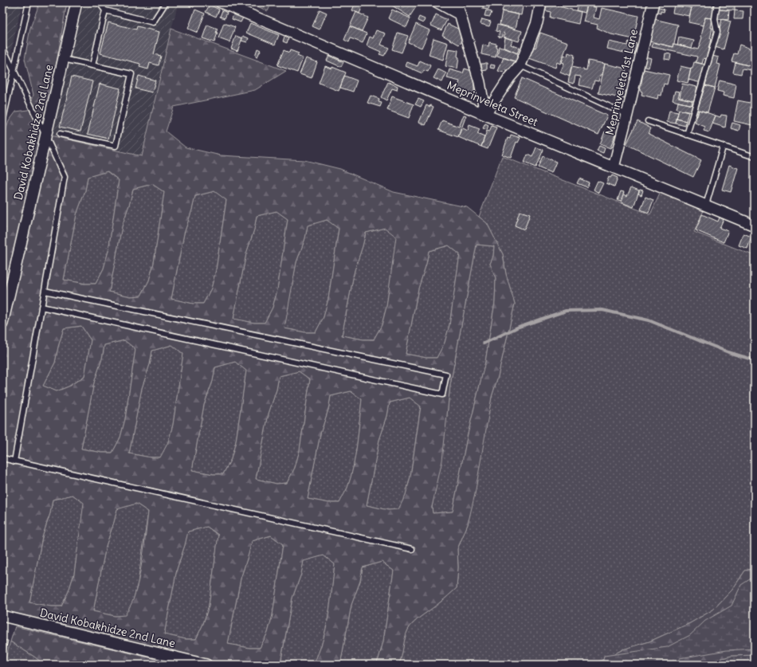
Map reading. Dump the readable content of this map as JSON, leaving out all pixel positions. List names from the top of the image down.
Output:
{
  "streets": {
    "street": ["Meprinveleta 1st Lane", "Meprinveleta Street", "David Kobakhidze 2nd Lane"]
  },
  "crossings": [
    ["Meprinveleta 1st Lane", "Meprinveleta Street"]
  ]
}
